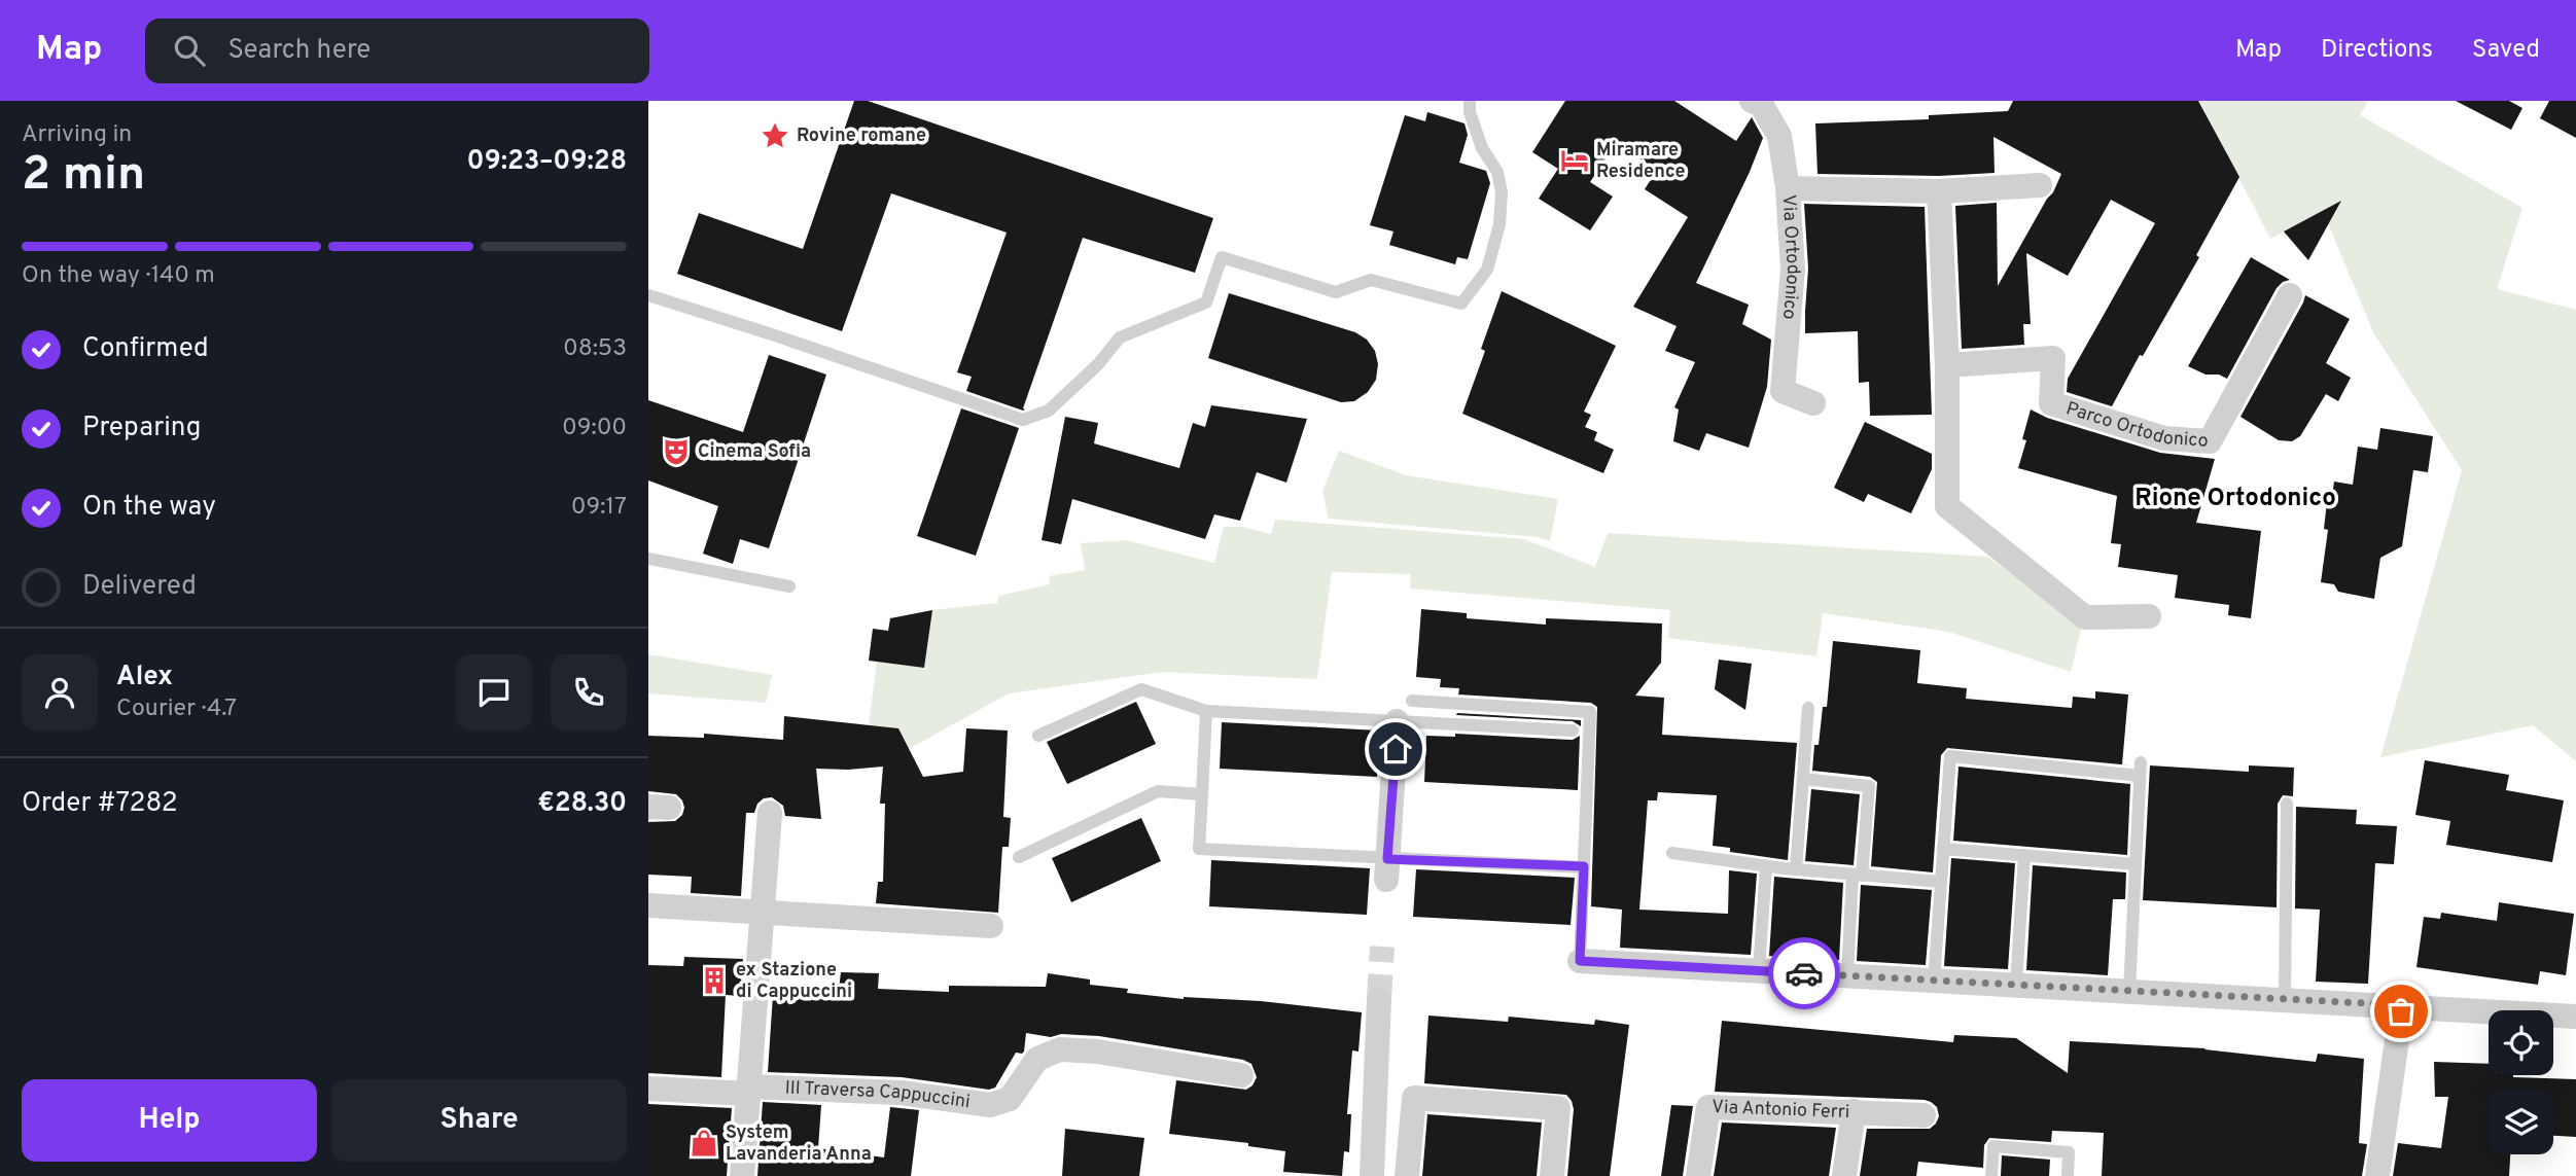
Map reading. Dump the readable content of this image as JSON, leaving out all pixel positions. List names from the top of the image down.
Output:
{
  "streets": {
    "street": [
      "Via Ortodonico",
      "Parco Ortodonico",
      "III Traversa Cappuccini",
      "Via Antonio Ferri"
    ]
  },
  "districts": ["Rione Ortodonico"],
  "places": {
    "place": ["Rovine romane"],
    "hotel": ["Miramare Residence"],
    "theatre": ["Cinema Sofia"],
    "building": ["ex Stazione di Cappuccini"],
    "shop": ["System Lavanderia Anna"]
  },
  "page": {
    "header": "Map",
    "search": "Search here",
    "nav": ["Map", "Directions", "Saved"],
    "heading": ["2 min", "Arriving in", "09:23–09:28"],
    "panel": [
      "Alex",
      "Courier · 4.7",
      "Order #7282",
      "€28.30"
    ],
    "bar": "On the way · 140 m",
    "list": [
      ["Confirmed", "08:53"],
      ["Preparing", "09:00"],
      ["On the way", "09:17"],
      "Delivered"
    ],
    "buttons": ["Help", "Share"]
  }
}
